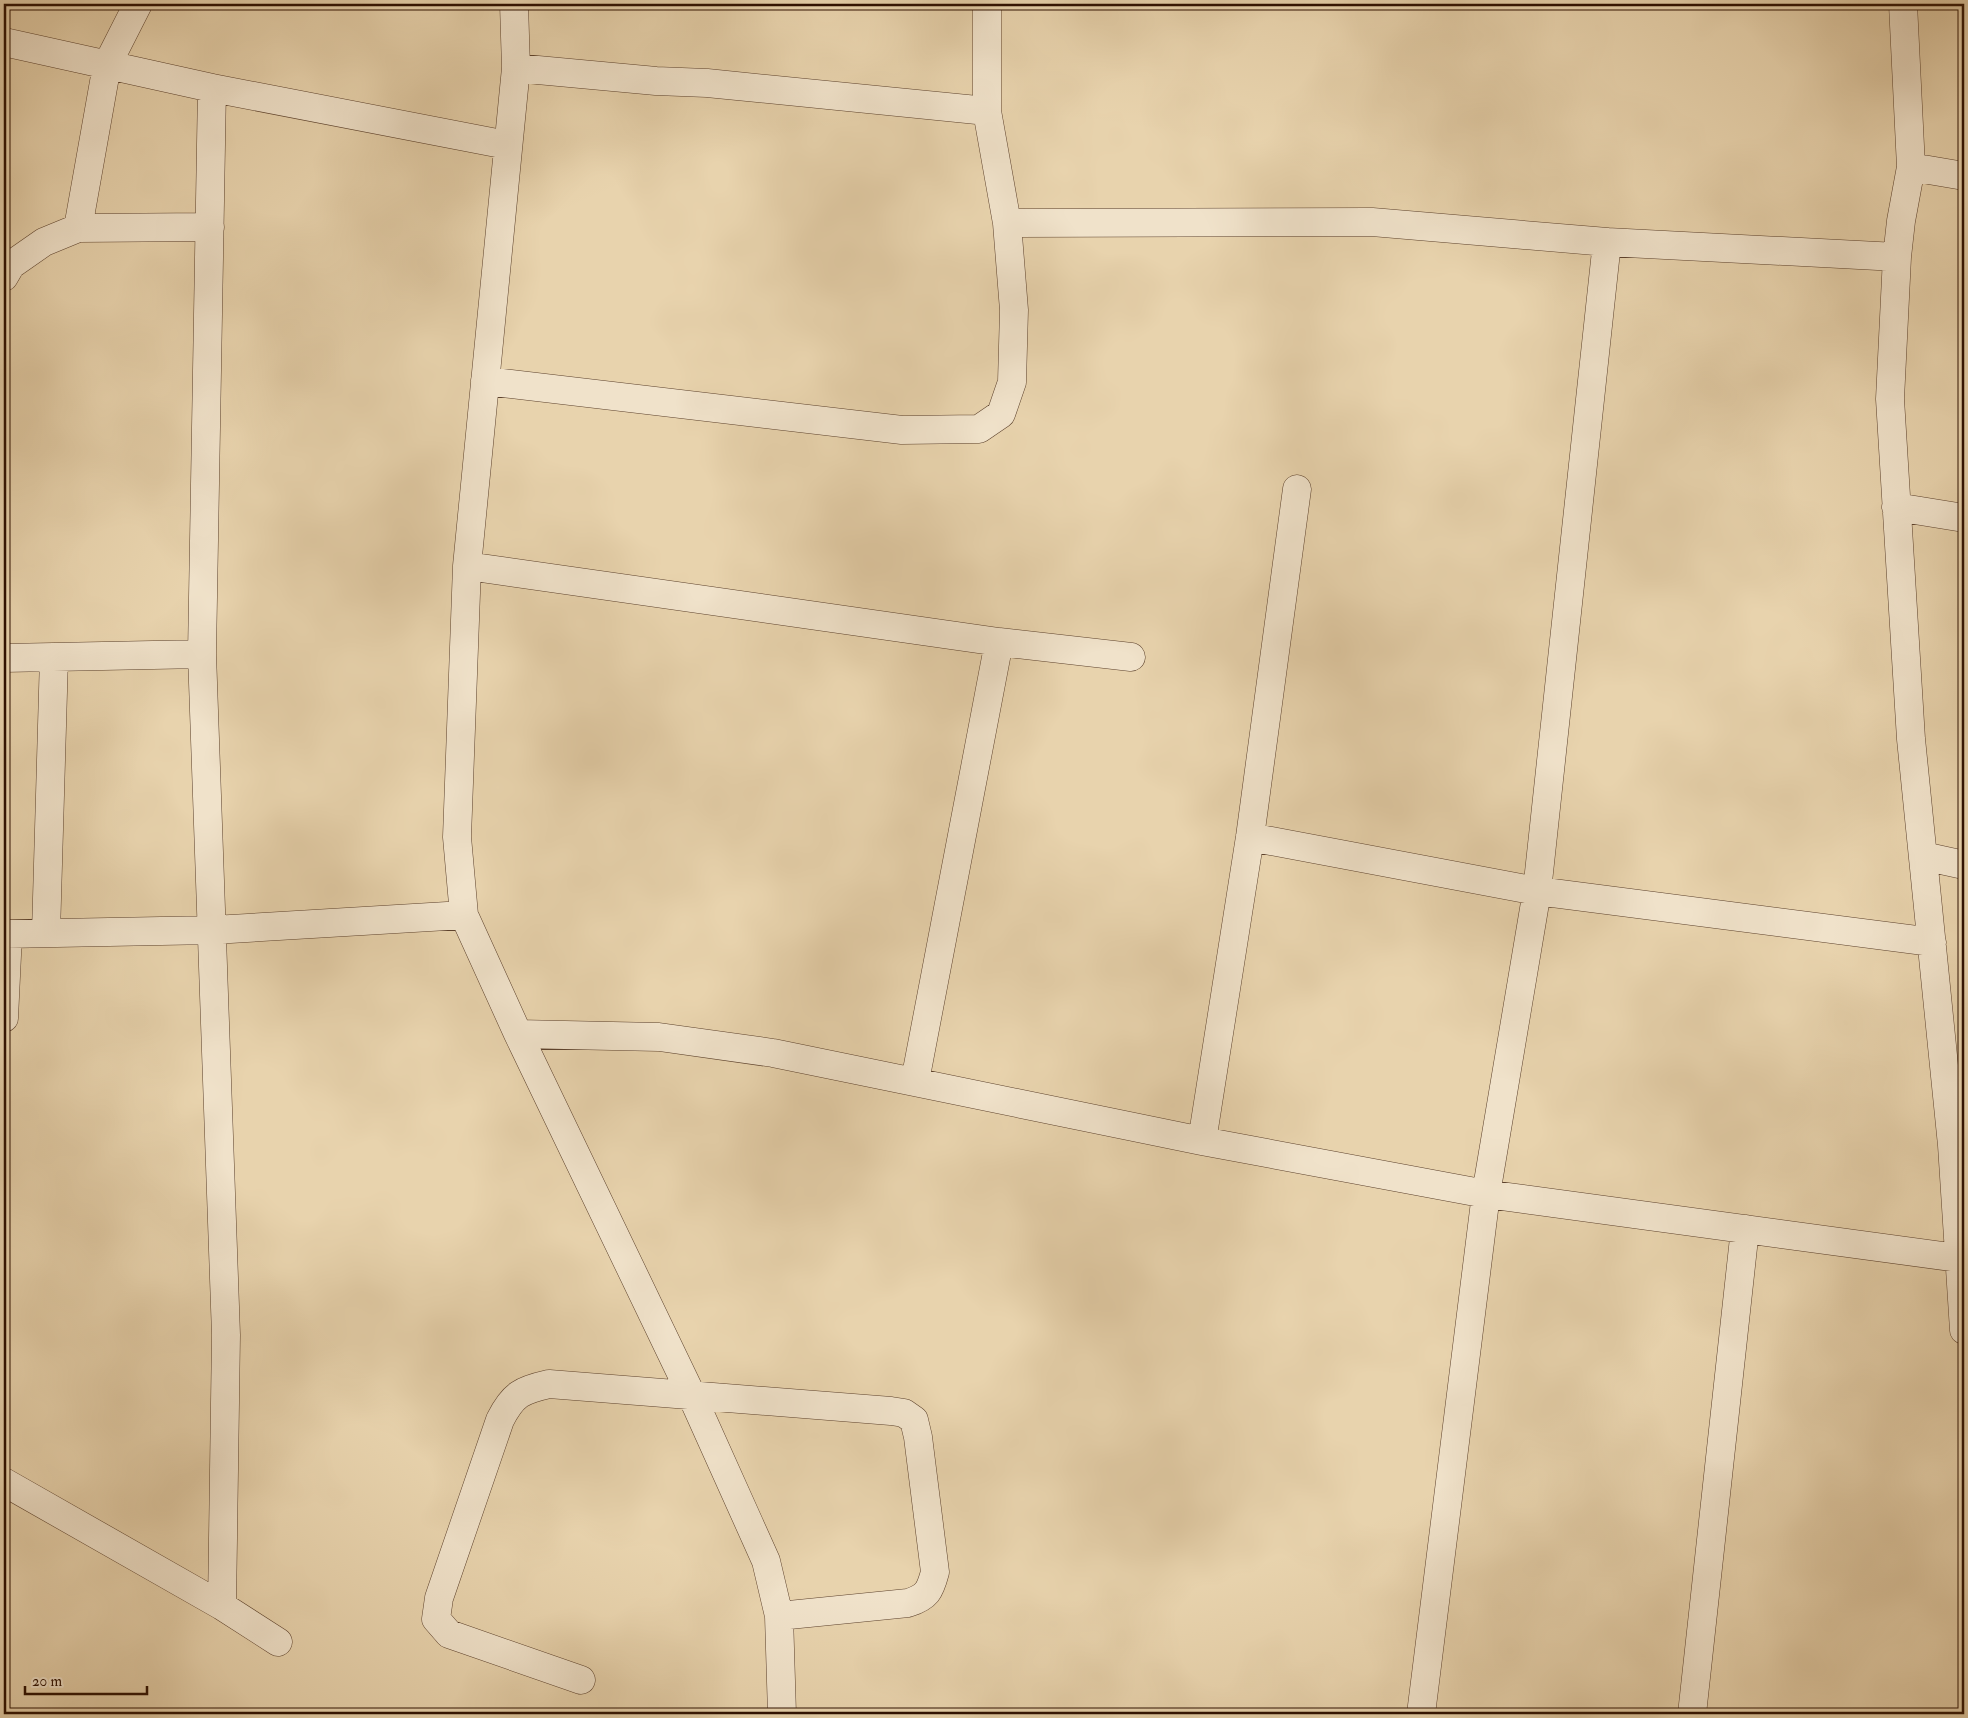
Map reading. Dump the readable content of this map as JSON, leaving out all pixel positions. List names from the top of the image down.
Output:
{
  "scale_bar": "20 m"
}
